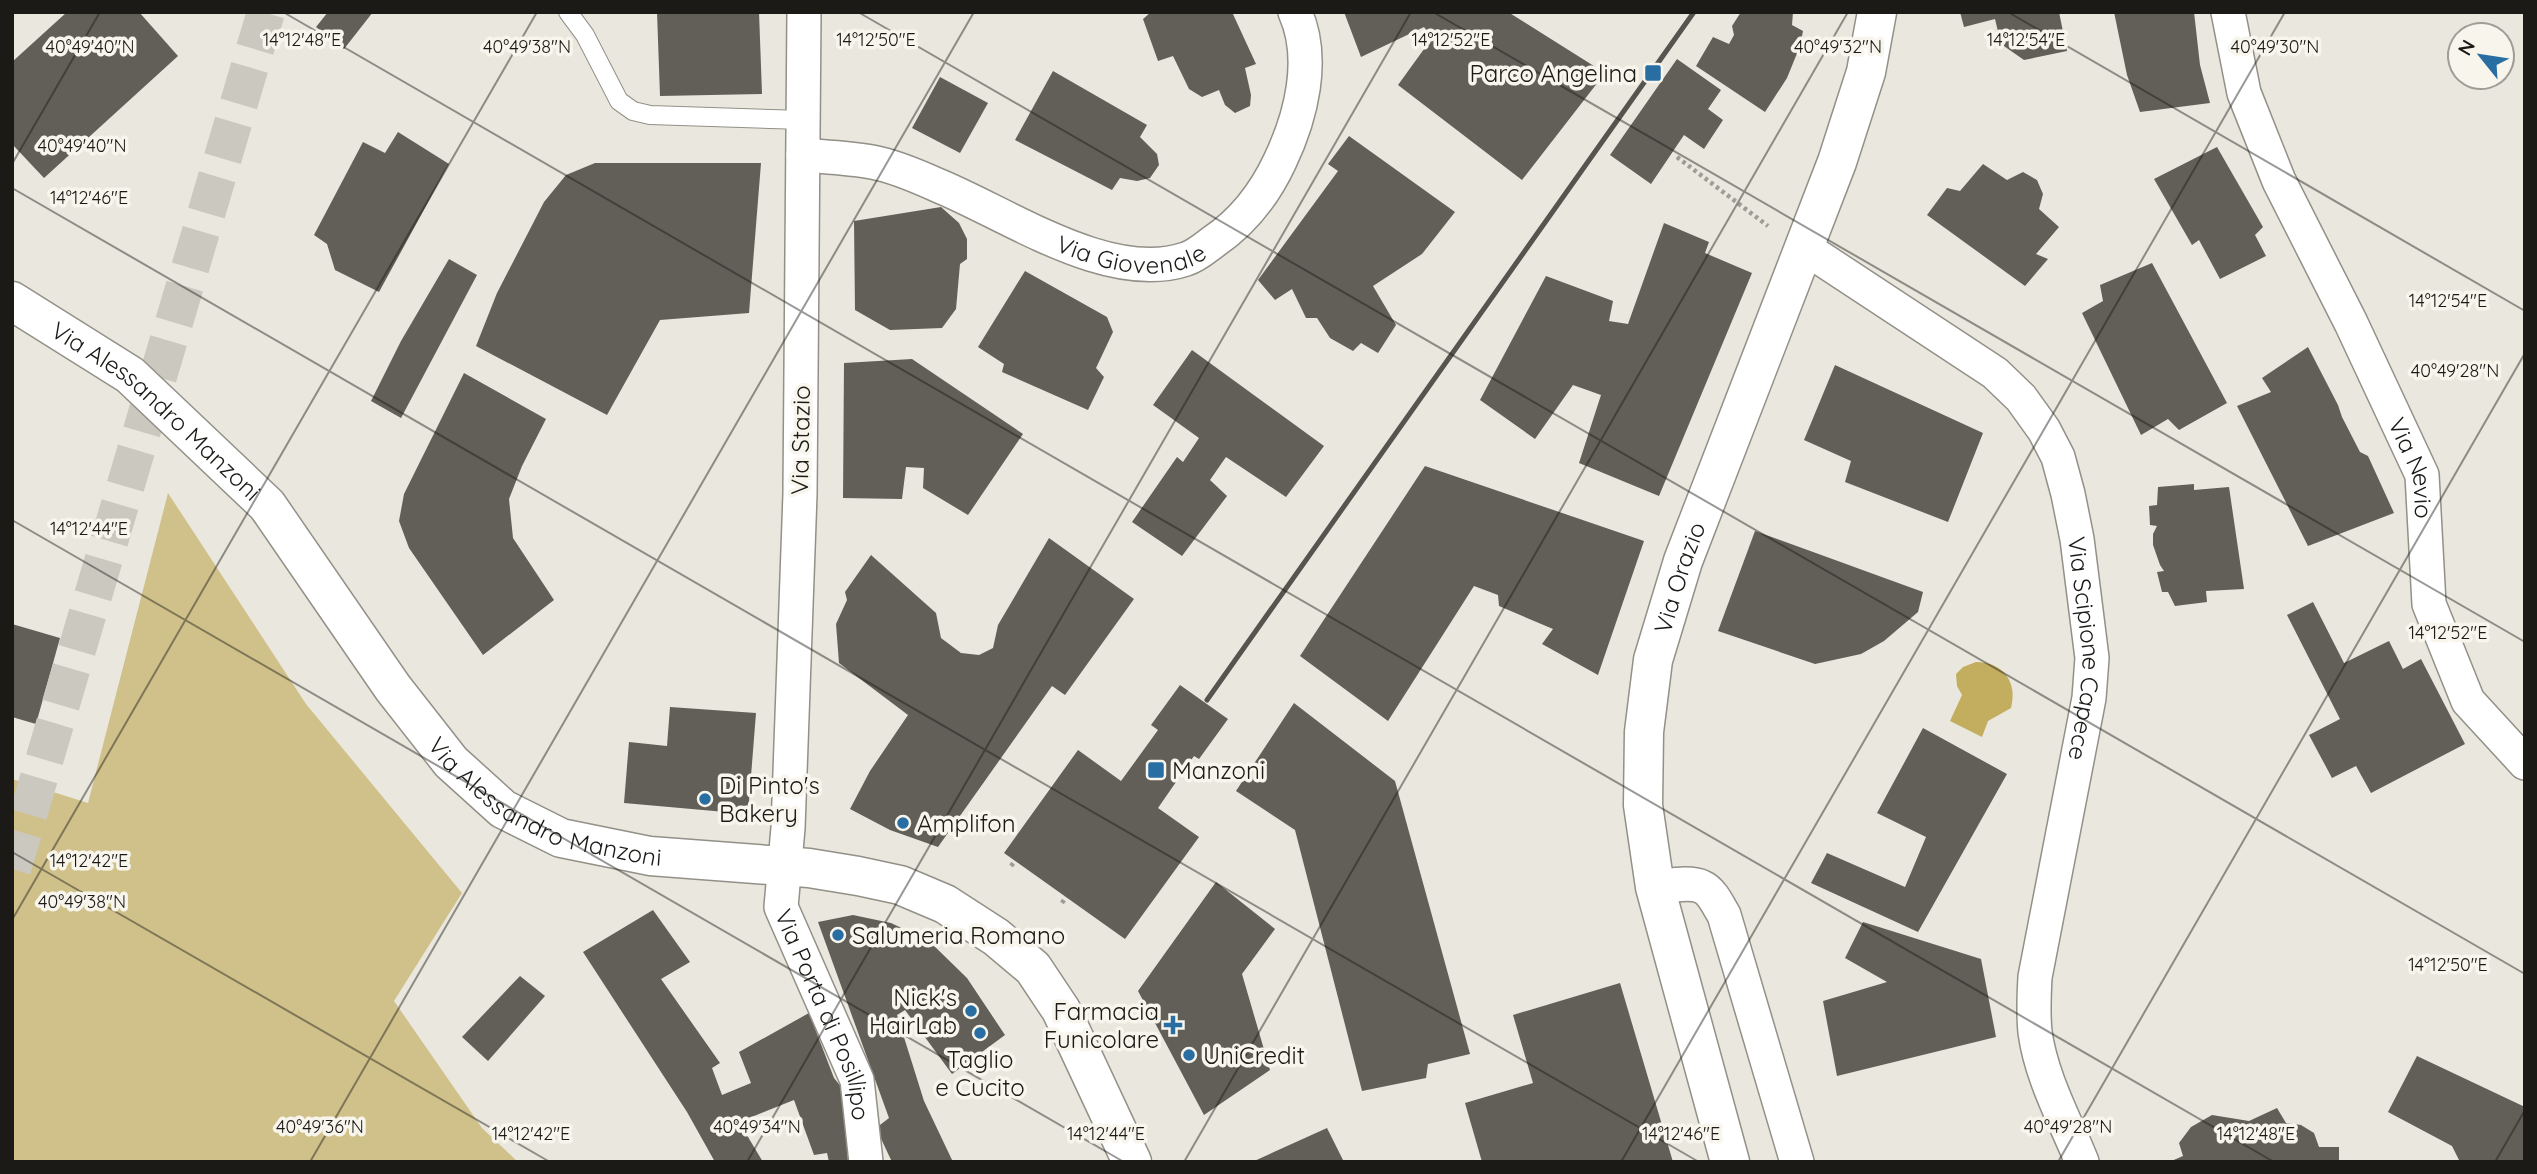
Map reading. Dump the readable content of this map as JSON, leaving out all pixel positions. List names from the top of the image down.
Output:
{
  "streets": {
    "street": [
      "Via Giovenale",
      "Via Alessandro Manzoni",
      "Via Stazio",
      "Via Nevio",
      "Via Orazio",
      "Via Scipione Capece",
      "Via Porta di Posillipo"
    ]
  },
  "crossings": [
    ["Via Giovenale", "Via Stazio"],
    ["Via Alessandro Manzoni", "Via Stazio"],
    ["Via Alessandro Manzoni", "Via Porta di Posillipo"],
    ["Via Stazio", "Via Porta di Posillipo"],
    ["Via Orazio", "Via Scipione Capece"]
  ],
  "places": {
    "transit": ["Parco Angelina", "Manzoni"],
    "other": [
      "Di Pinto's Bakery",
      "Amplifon",
      "Salumeria Romano",
      "Nick's HairLab",
      "Taglio e Cucito",
      "UniCredit"
    ],
    "health": ["Farmacia Funicolare"]
  },
  "north": "top left",
  "coordinates": [
    "14°12'48\"E",
    "14°12'50\"E",
    "14°12'52\"E",
    "14°12'54\"E",
    "40°49'40\"N",
    "40°49'38\"N",
    "40°49'32\"N",
    "40°49'30\"N",
    "14°12'46\"E",
    "40°49'28\"N",
    "14°12'44\"E",
    "14°12'42\"E",
    "40°49'36\"N",
    "40°49'34\"N"
  ]
}
